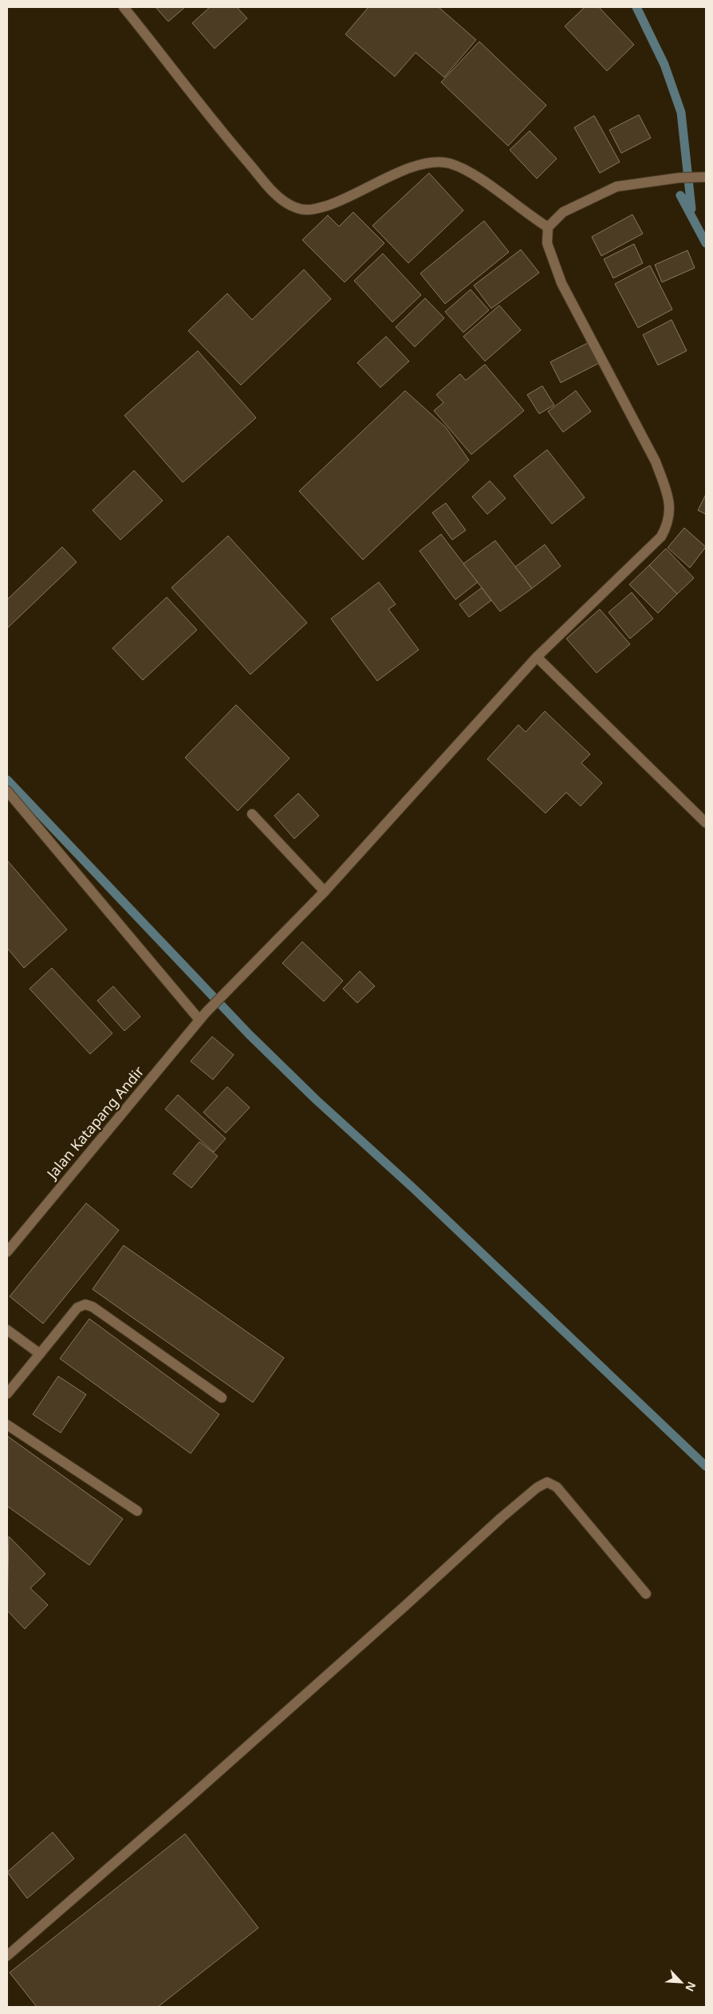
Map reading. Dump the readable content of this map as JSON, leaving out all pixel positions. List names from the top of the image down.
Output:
{
  "streets": {
    "street": ["Jalan Katapang Andir"]
  },
  "north": "bottom right"
}
